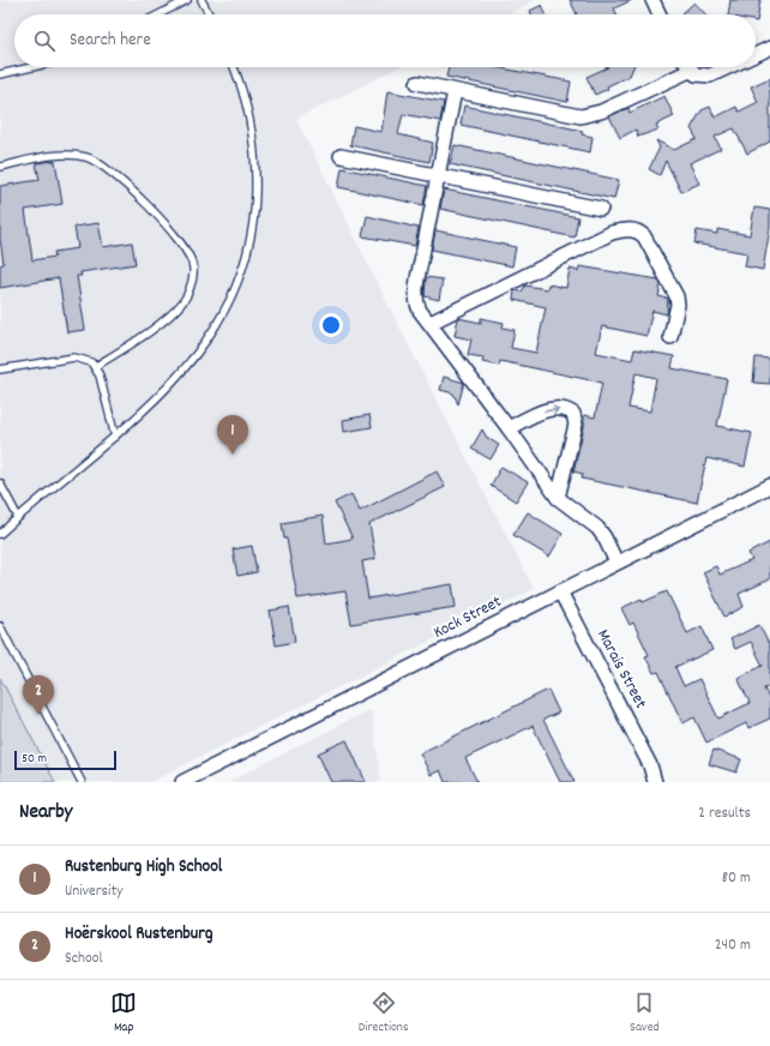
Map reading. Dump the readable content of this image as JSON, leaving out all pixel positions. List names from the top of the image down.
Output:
{
  "streets": {
    "street": ["Kock Street", "Marais Street"]
  },
  "crossings": [
    ["Kock Street", "Marais Street"]
  ],
  "scale_bar": "50 m",
  "page": {
    "search": "Search here",
    "pins": ["1", "2"],
    "scale": "50 m",
    "heading": ["Nearby", "2 results"],
    "list": [
      {
        "mark": "1",
        "name": "Rustenburg High School",
        "note": "University",
        "value": "80 m"
      },
      {
        "mark": "2",
        "name": "Hoërskool Rustenburg",
        "note": "School",
        "value": "240 m"
      }
    ],
    "nav": ["Map", "Directions", "Saved"]
  }
}
